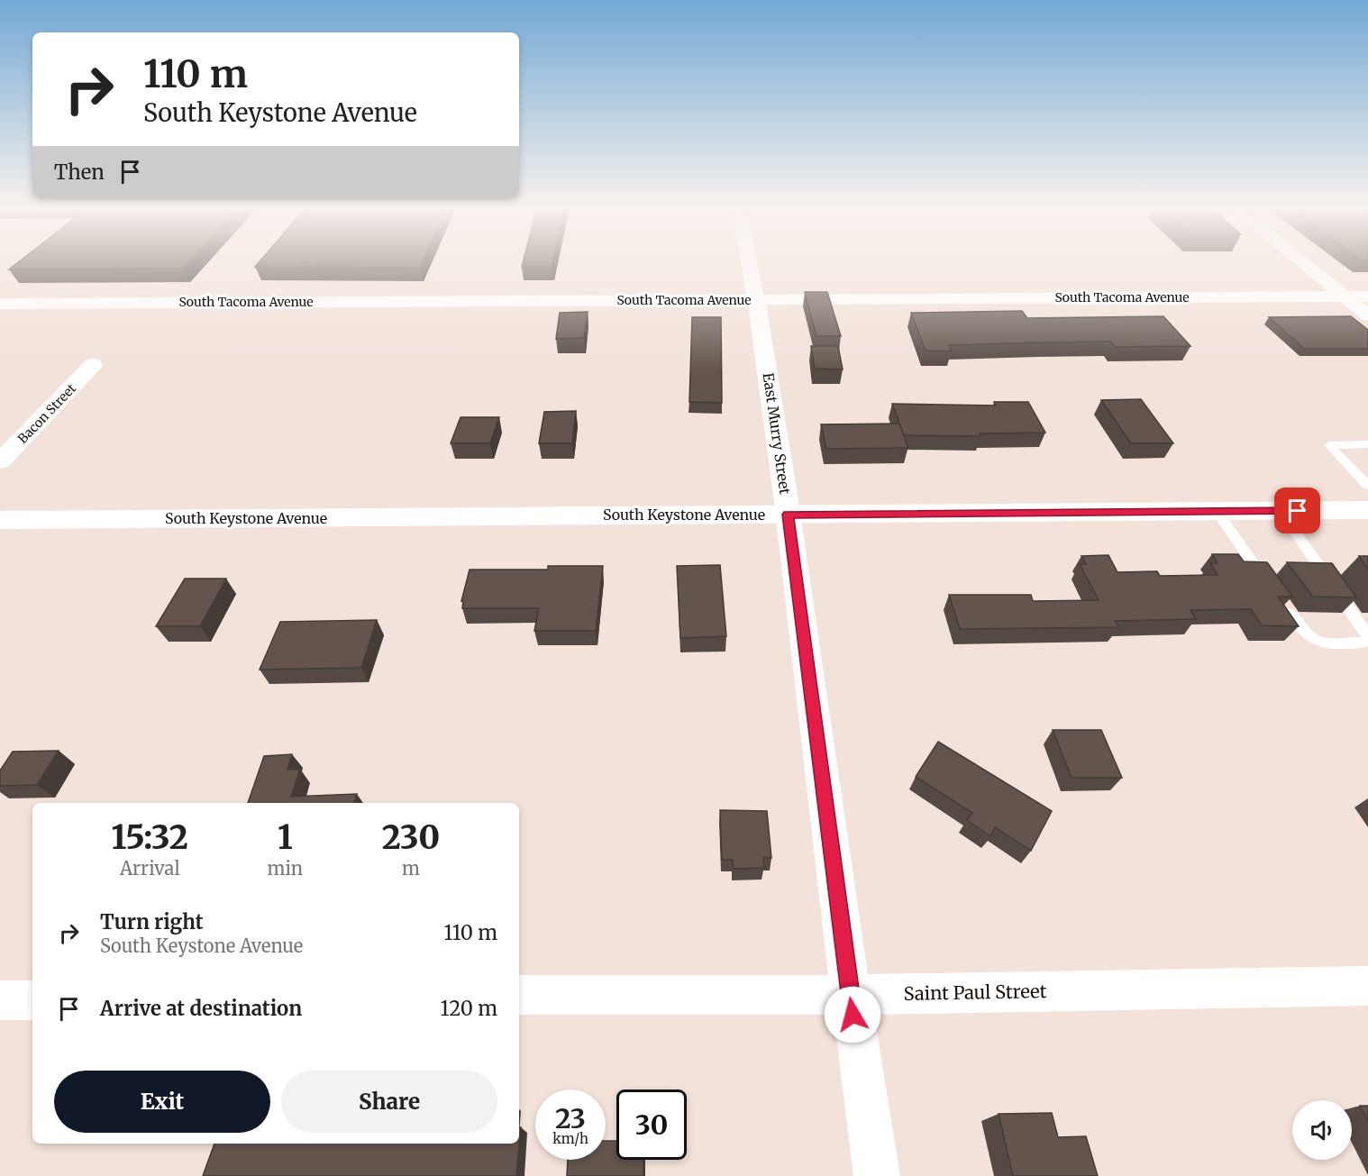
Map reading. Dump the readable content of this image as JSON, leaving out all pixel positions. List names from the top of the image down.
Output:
{
  "streets": {
    "main road": ["South Keystone Avenue"],
    "street": [
      "South Tacoma Avenue",
      "Bacon Street",
      "East Murry Street",
      "Saint Paul Street"
    ]
  },
  "crossings": [
    ["South Tacoma Avenue", "East Murry Street"],
    ["East Murry Street", "South Keystone Avenue"],
    ["East Murry Street", "Saint Paul Street"]
  ],
  "page": {
    "turn": ["110 m", "South Keystone Avenue"],
    "then": "Then",
    "eta": [
      "15:32",
      "Arrival",
      "1",
      "min",
      "230",
      "m"
    ],
    "list": [
      {
        "name": "Turn right",
        "note": "South Keystone Avenue",
        "value": "110 m"
      },
      {
        "name": "Arrive at destination",
        "value": "120 m"
      }
    ],
    "buttons": ["Exit", "Share"],
    "speed": "23 km/h",
    "limit": "30"
  }
}
